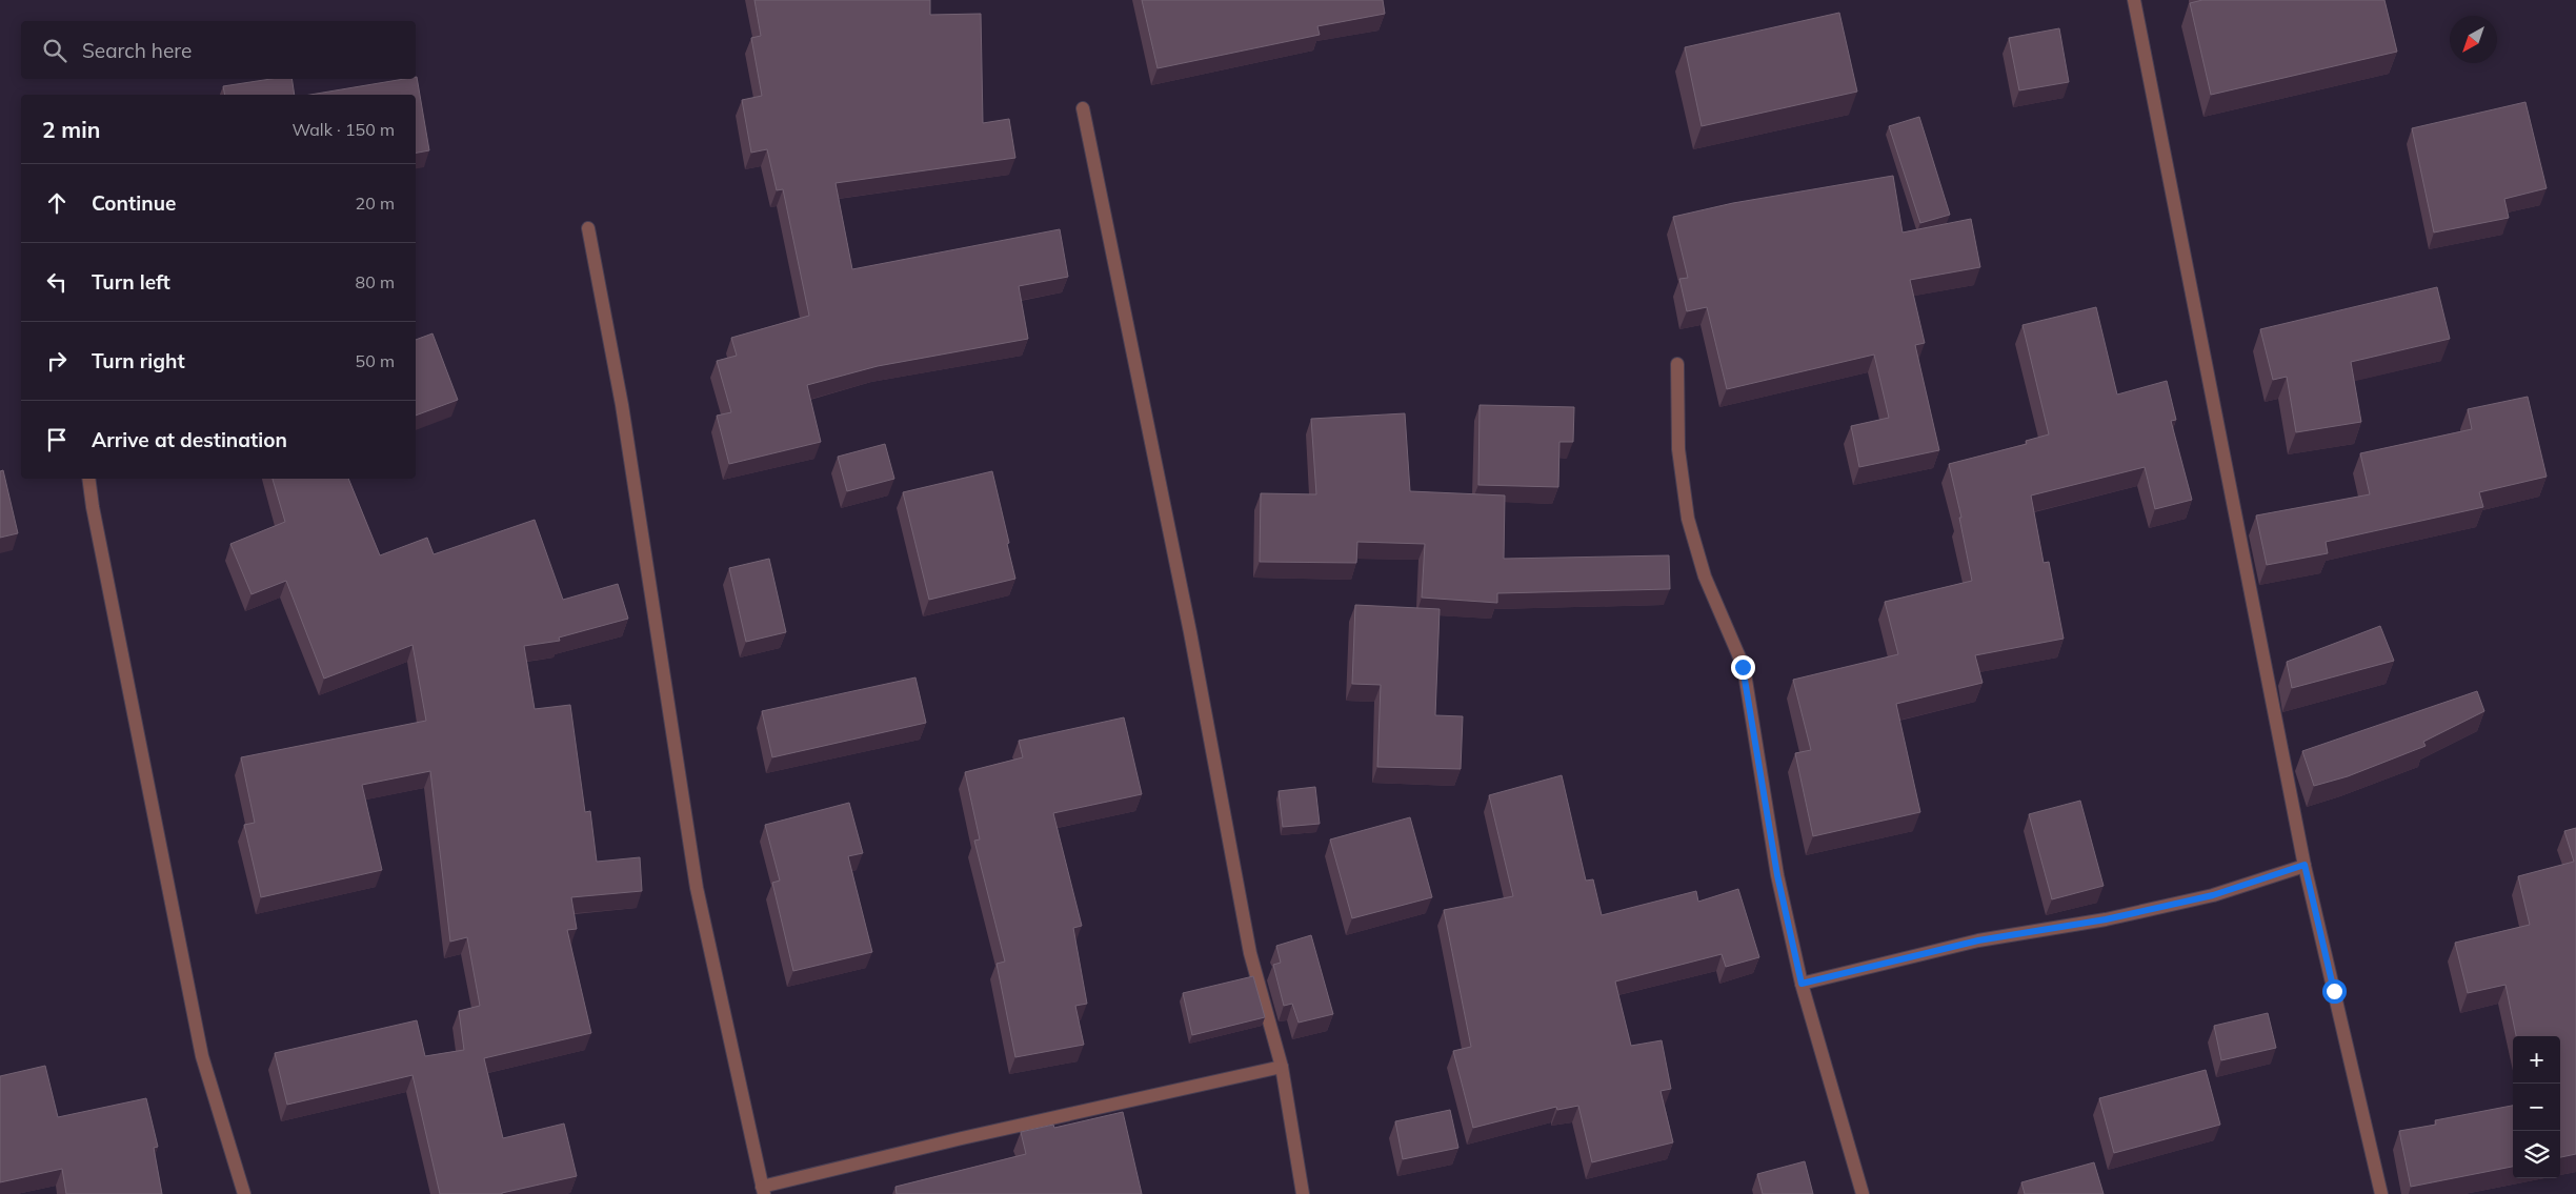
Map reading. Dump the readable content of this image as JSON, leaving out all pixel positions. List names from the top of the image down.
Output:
{
  "north": "bottom left",
  "page": {
    "search": "Search here",
    "heading": ["2 min", "Walk · 150 m"],
    "list": [
      ["Continue", "20 m"],
      ["Turn left", "80 m"],
      ["Turn right", "50 m"],
      "Arrive at destination"
    ],
    "map_buttons": ["+", "−"]
  }
}
